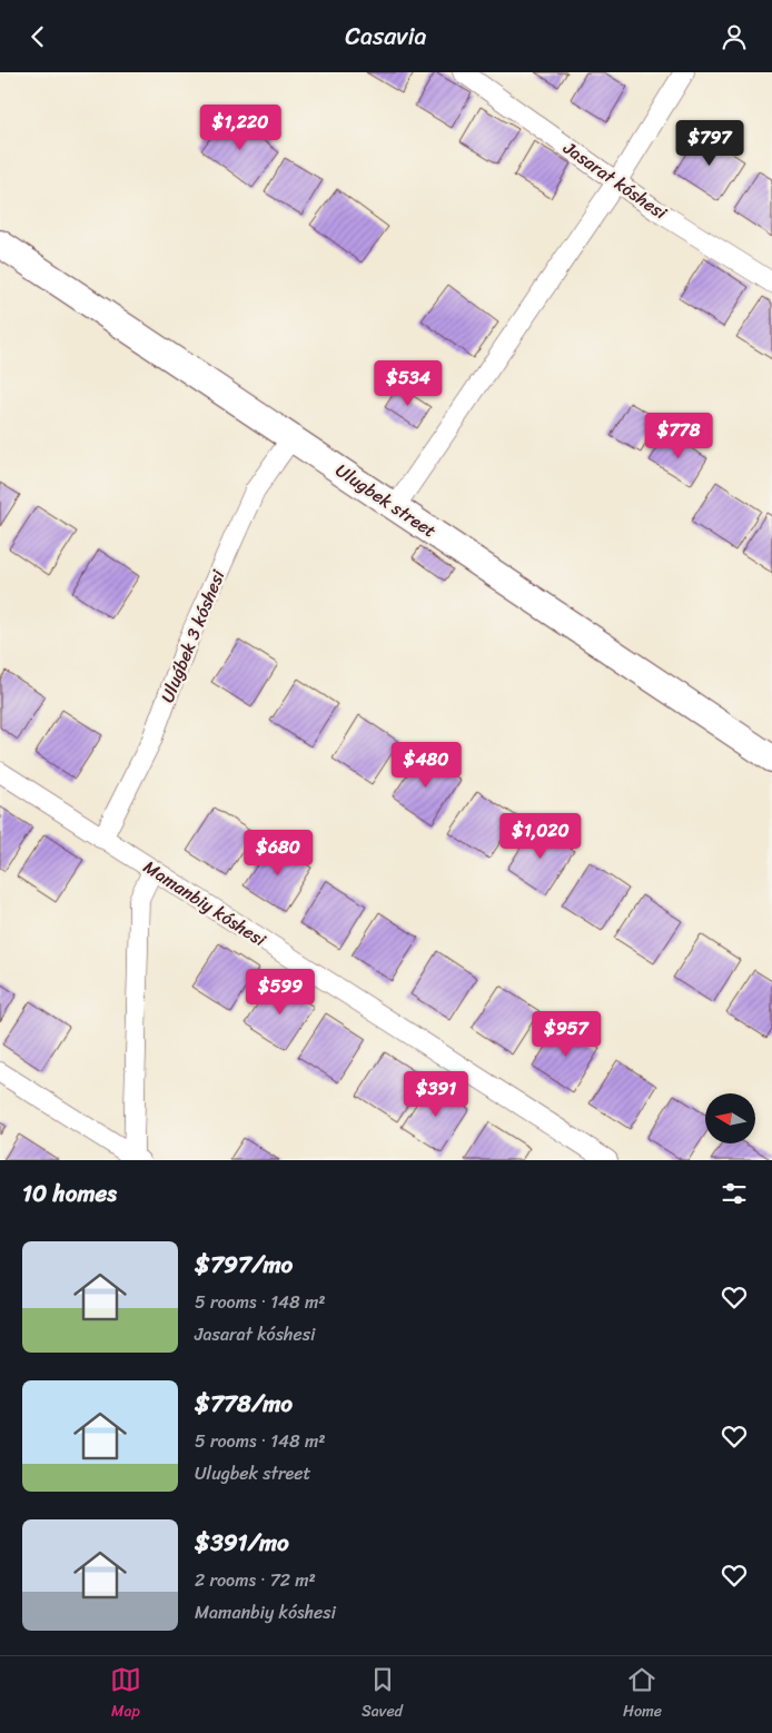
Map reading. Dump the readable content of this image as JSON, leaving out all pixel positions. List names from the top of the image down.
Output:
{
  "streets": {
    "street": [
      "Jasarat kóshesi",
      "Ulugbek street",
      "Uluǵbek 3 kóshesi",
      "Mamanbiy kóshesi"
    ]
  },
  "crossings": [
    ["Ulugbek street", "Uluǵbek 3 kóshesi"],
    ["Uluǵbek 3 kóshesi", "Mamanbiy kóshesi"]
  ],
  "north": "left",
  "page": {
    "header": "Casavia",
    "price": [
      "$1,220",
      "$797",
      "$534",
      "$778",
      "$480",
      "$1,020",
      "$680",
      "$599",
      "$957",
      "$391"
    ],
    "heading": "10 homes",
    "list": [
      {
        "name": "$797/mo",
        "note": "5 rooms · 148 m² · Jasarat kóshesi"
      },
      {
        "name": "$778/mo",
        "note": "5 rooms · 148 m² · Ulugbek street"
      },
      {
        "name": "$391/mo",
        "note": "2 rooms · 72 m² · Mamanbiy kóshesi"
      }
    ],
    "tabs": ["Map", "Saved", "Home"]
  }
}
